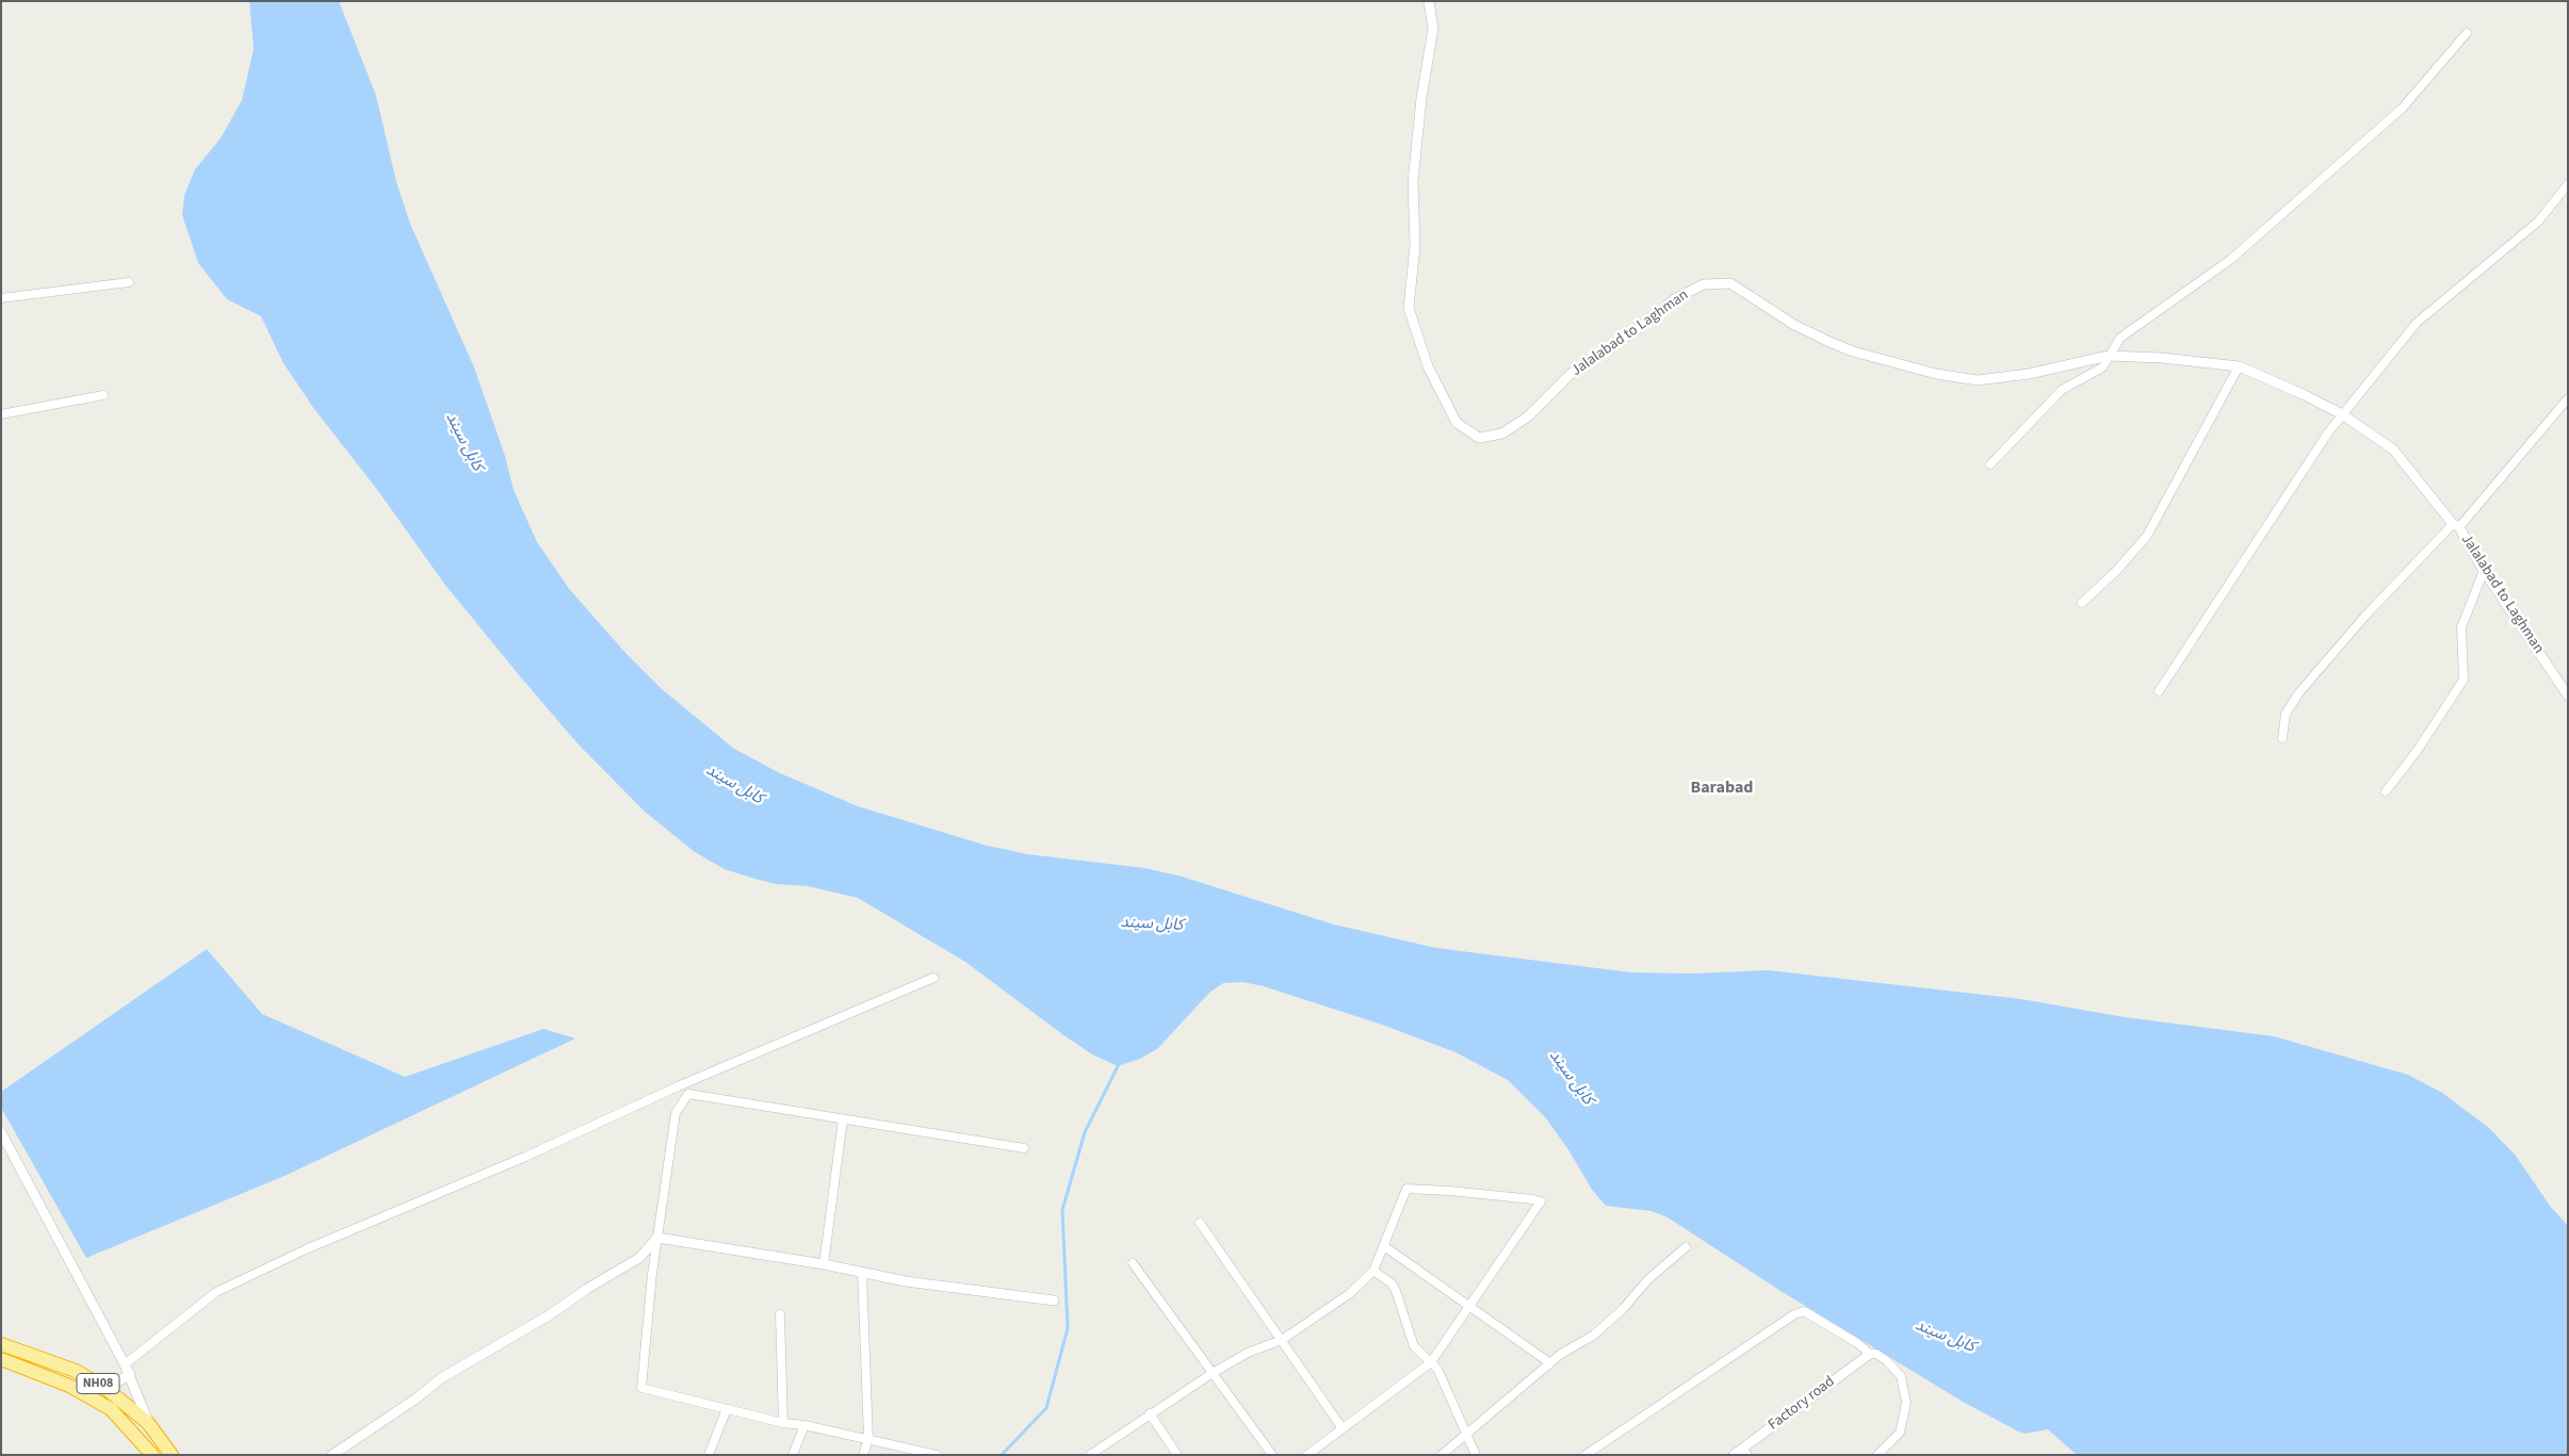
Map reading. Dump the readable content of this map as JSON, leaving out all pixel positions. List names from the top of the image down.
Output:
{
  "streets": {
    "highway": ["NH08"],
    "street": ["Jalalabad to Laghman", "Factory road"]
  },
  "districts": ["Barabad"],
  "water": ["کابل سيند"]
}
